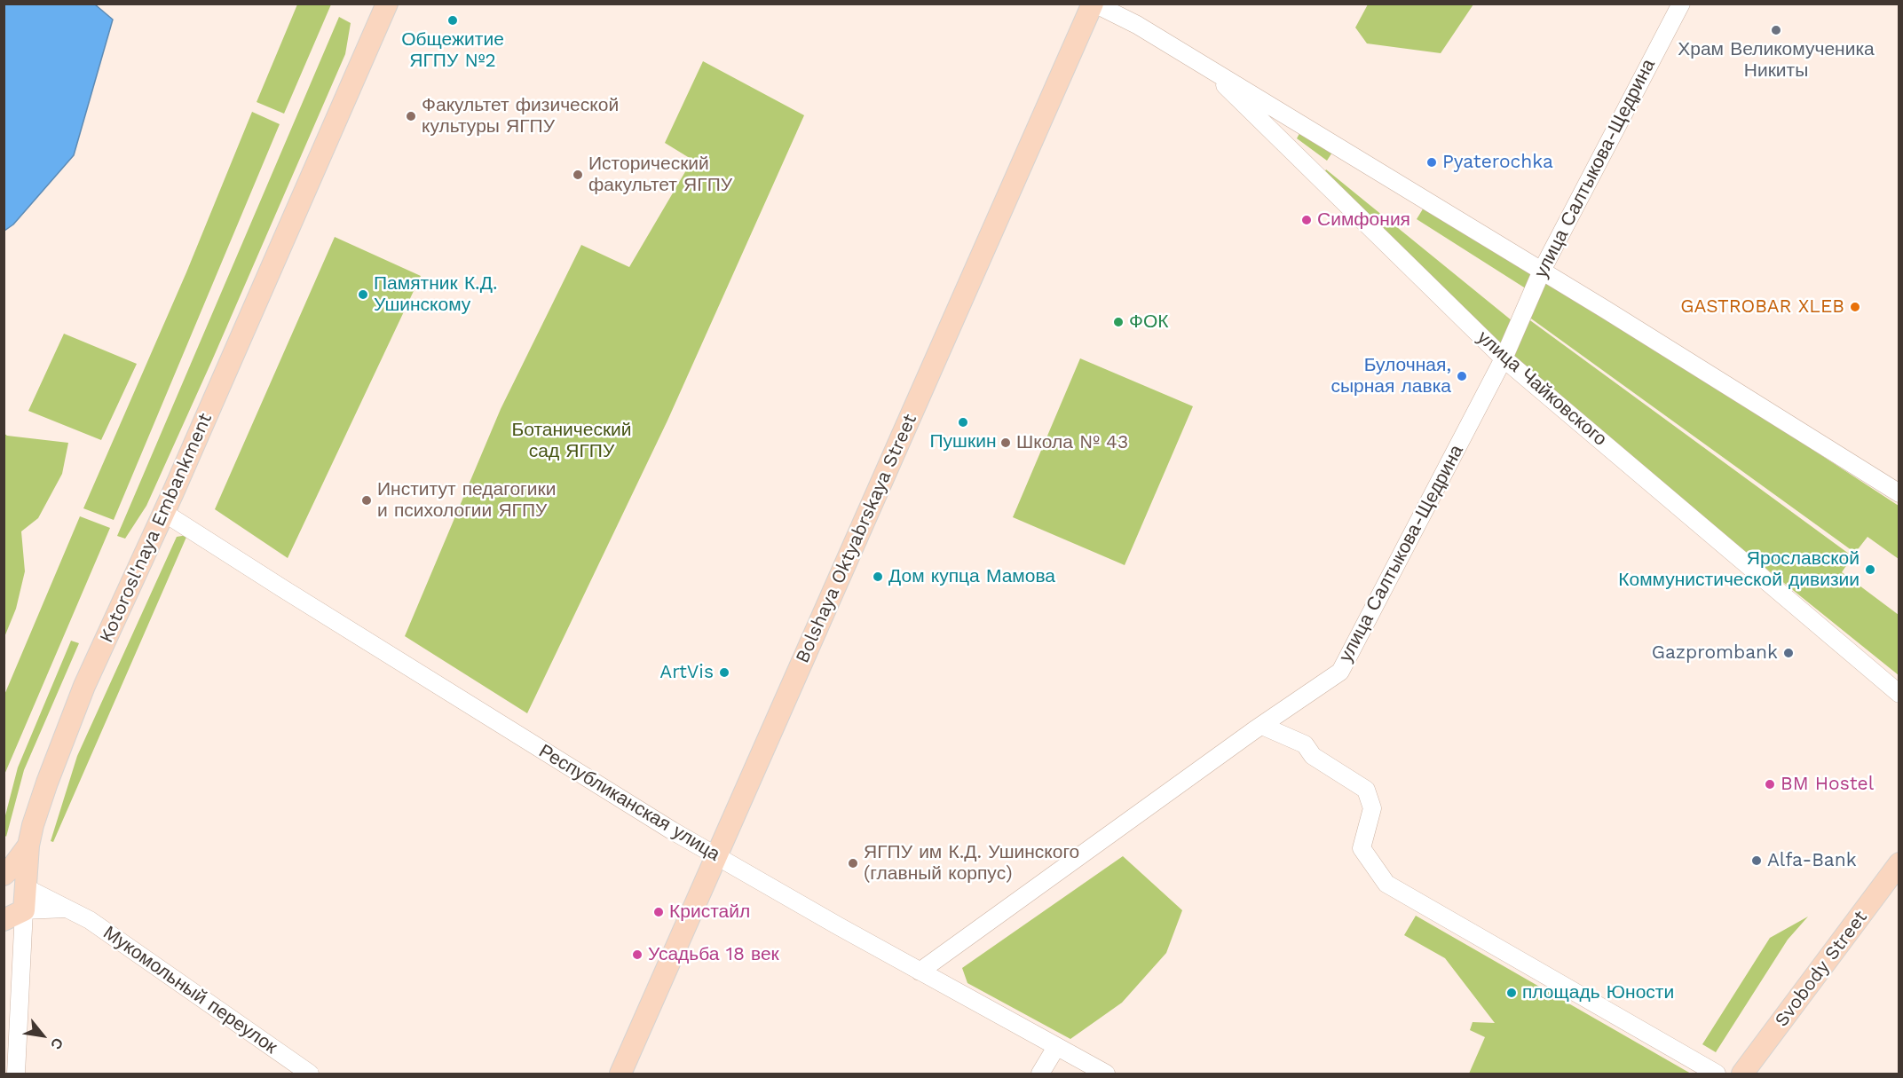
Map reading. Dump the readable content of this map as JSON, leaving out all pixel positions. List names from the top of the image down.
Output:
{
  "streets": {
    "main road": ["Kotorosl'naya Embankment", "Bolshaya Oktyabrskaya Street", "Svobody Street"],
    "street": [
      "улица Салтыкова-Щедрина",
      "улица Чайковского",
      "Республиканская улица",
      "Мукомольный переулок"
    ]
  },
  "crossings": [
    ["улица Салтыкова-Щедрина", "улица Чайковского"],
    ["улица Салтыкова-Щедрина", "Республиканская улица"],
    ["улица Чайковского", "Bolshaya Oktyabrskaya Street"],
    ["Kotorosl'naya Embankment", "Республиканская улица"],
    ["Kotorosl'naya Embankment", "Мукомольный переулок"],
    ["Bolshaya Oktyabrskaya Street", "Республиканская улица"]
  ],
  "parks": ["Ботанический сад ЯГПУ"],
  "places": [
    "Общежитие ЯГПУ №2",
    "Храм Великомученика Никиты",
    "Факультет физической культуры ЯГПУ",
    "Pyaterochka",
    "Исторический факультет ЯГПУ",
    "Симфония",
    "Памятник К.Д. Ушинскому",
    "GASTROBAR XLEB",
    "ФОК",
    "Булочная, сырная лавка",
    "Пушкин",
    "Школа № 43",
    "Институт педагогики и психологии ЯГПУ",
    "Ярославской Коммунистической дивизии",
    "Дом купца Мамова",
    "Gazprombank",
    "ArtVis",
    "BM Hostel",
    "Alfa-Bank",
    "ЯГПУ им К.Д. Ушинского (главный корпус)",
    "Кристайл",
    "Усадьба 18 век",
    "площадь Юности"
  ],
  "north": "bottom right"
}
